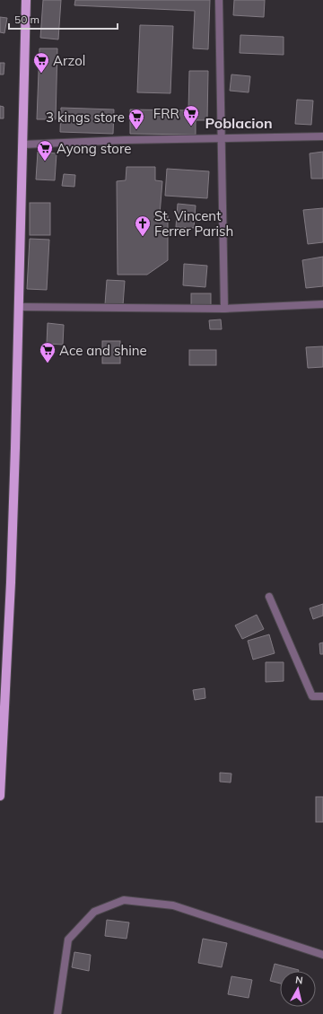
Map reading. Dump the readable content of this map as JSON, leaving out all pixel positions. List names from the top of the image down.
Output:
{
  "districts": ["Poblacion"],
  "places": {
    "supermarket": [
      "Arzol",
      "FRR",
      "3 kings store",
      "Ayong store",
      "Ace and shine"
    ],
    "church": ["St. Vincent Ferrer Parish"]
  },
  "scale_bar": "50 m",
  "north": "top"
}
